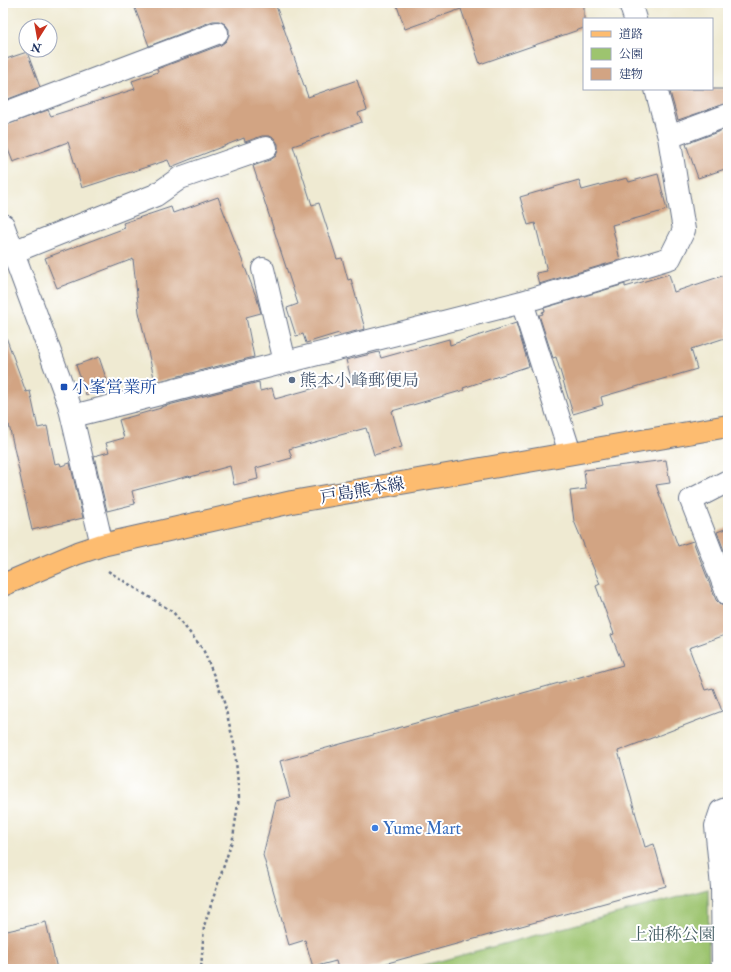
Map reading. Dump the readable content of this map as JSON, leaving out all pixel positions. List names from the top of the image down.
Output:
{
  "streets": {
    "main road": ["戸島熊本線"]
  },
  "parks": ["上油称公園"],
  "places": {
    "other": ["熊本小峰郵便局", "Yume Mart"],
    "transit": ["小峯営業所"]
  },
  "legend": ["道路", "公園", "建物"],
  "north": "bottom"
}
